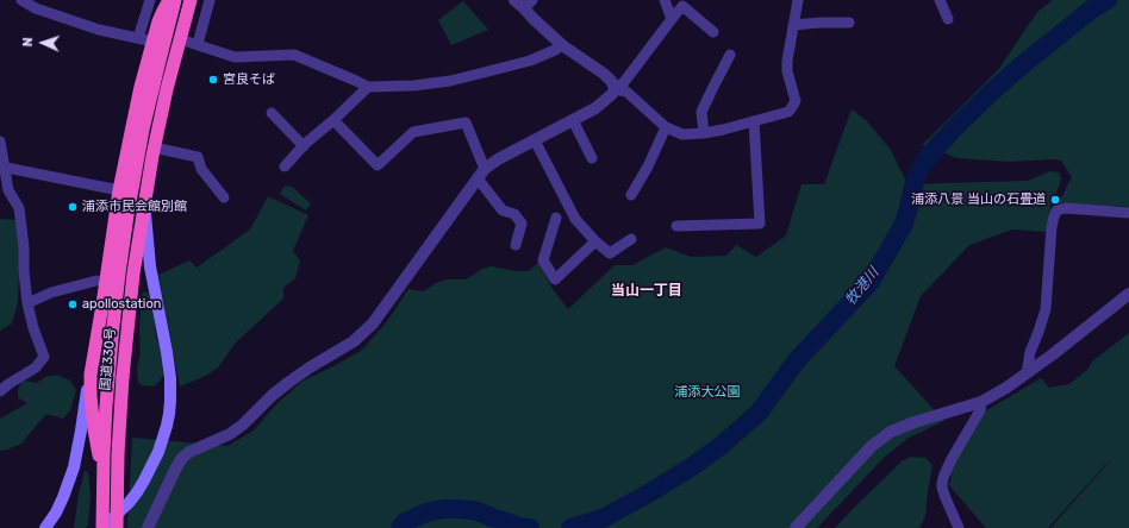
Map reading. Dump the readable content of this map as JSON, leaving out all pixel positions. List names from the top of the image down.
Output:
{
  "streets": {
    "highway": ["国道330号"]
  },
  "districts": ["当山一丁目"],
  "water": ["牧港川"],
  "parks": ["浦添大公園"],
  "places": [
    "宮良そば",
    "浦添八景 当山の石畳道",
    "浦添市民会館別館",
    "apollostation"
  ],
  "north": "left"
}
